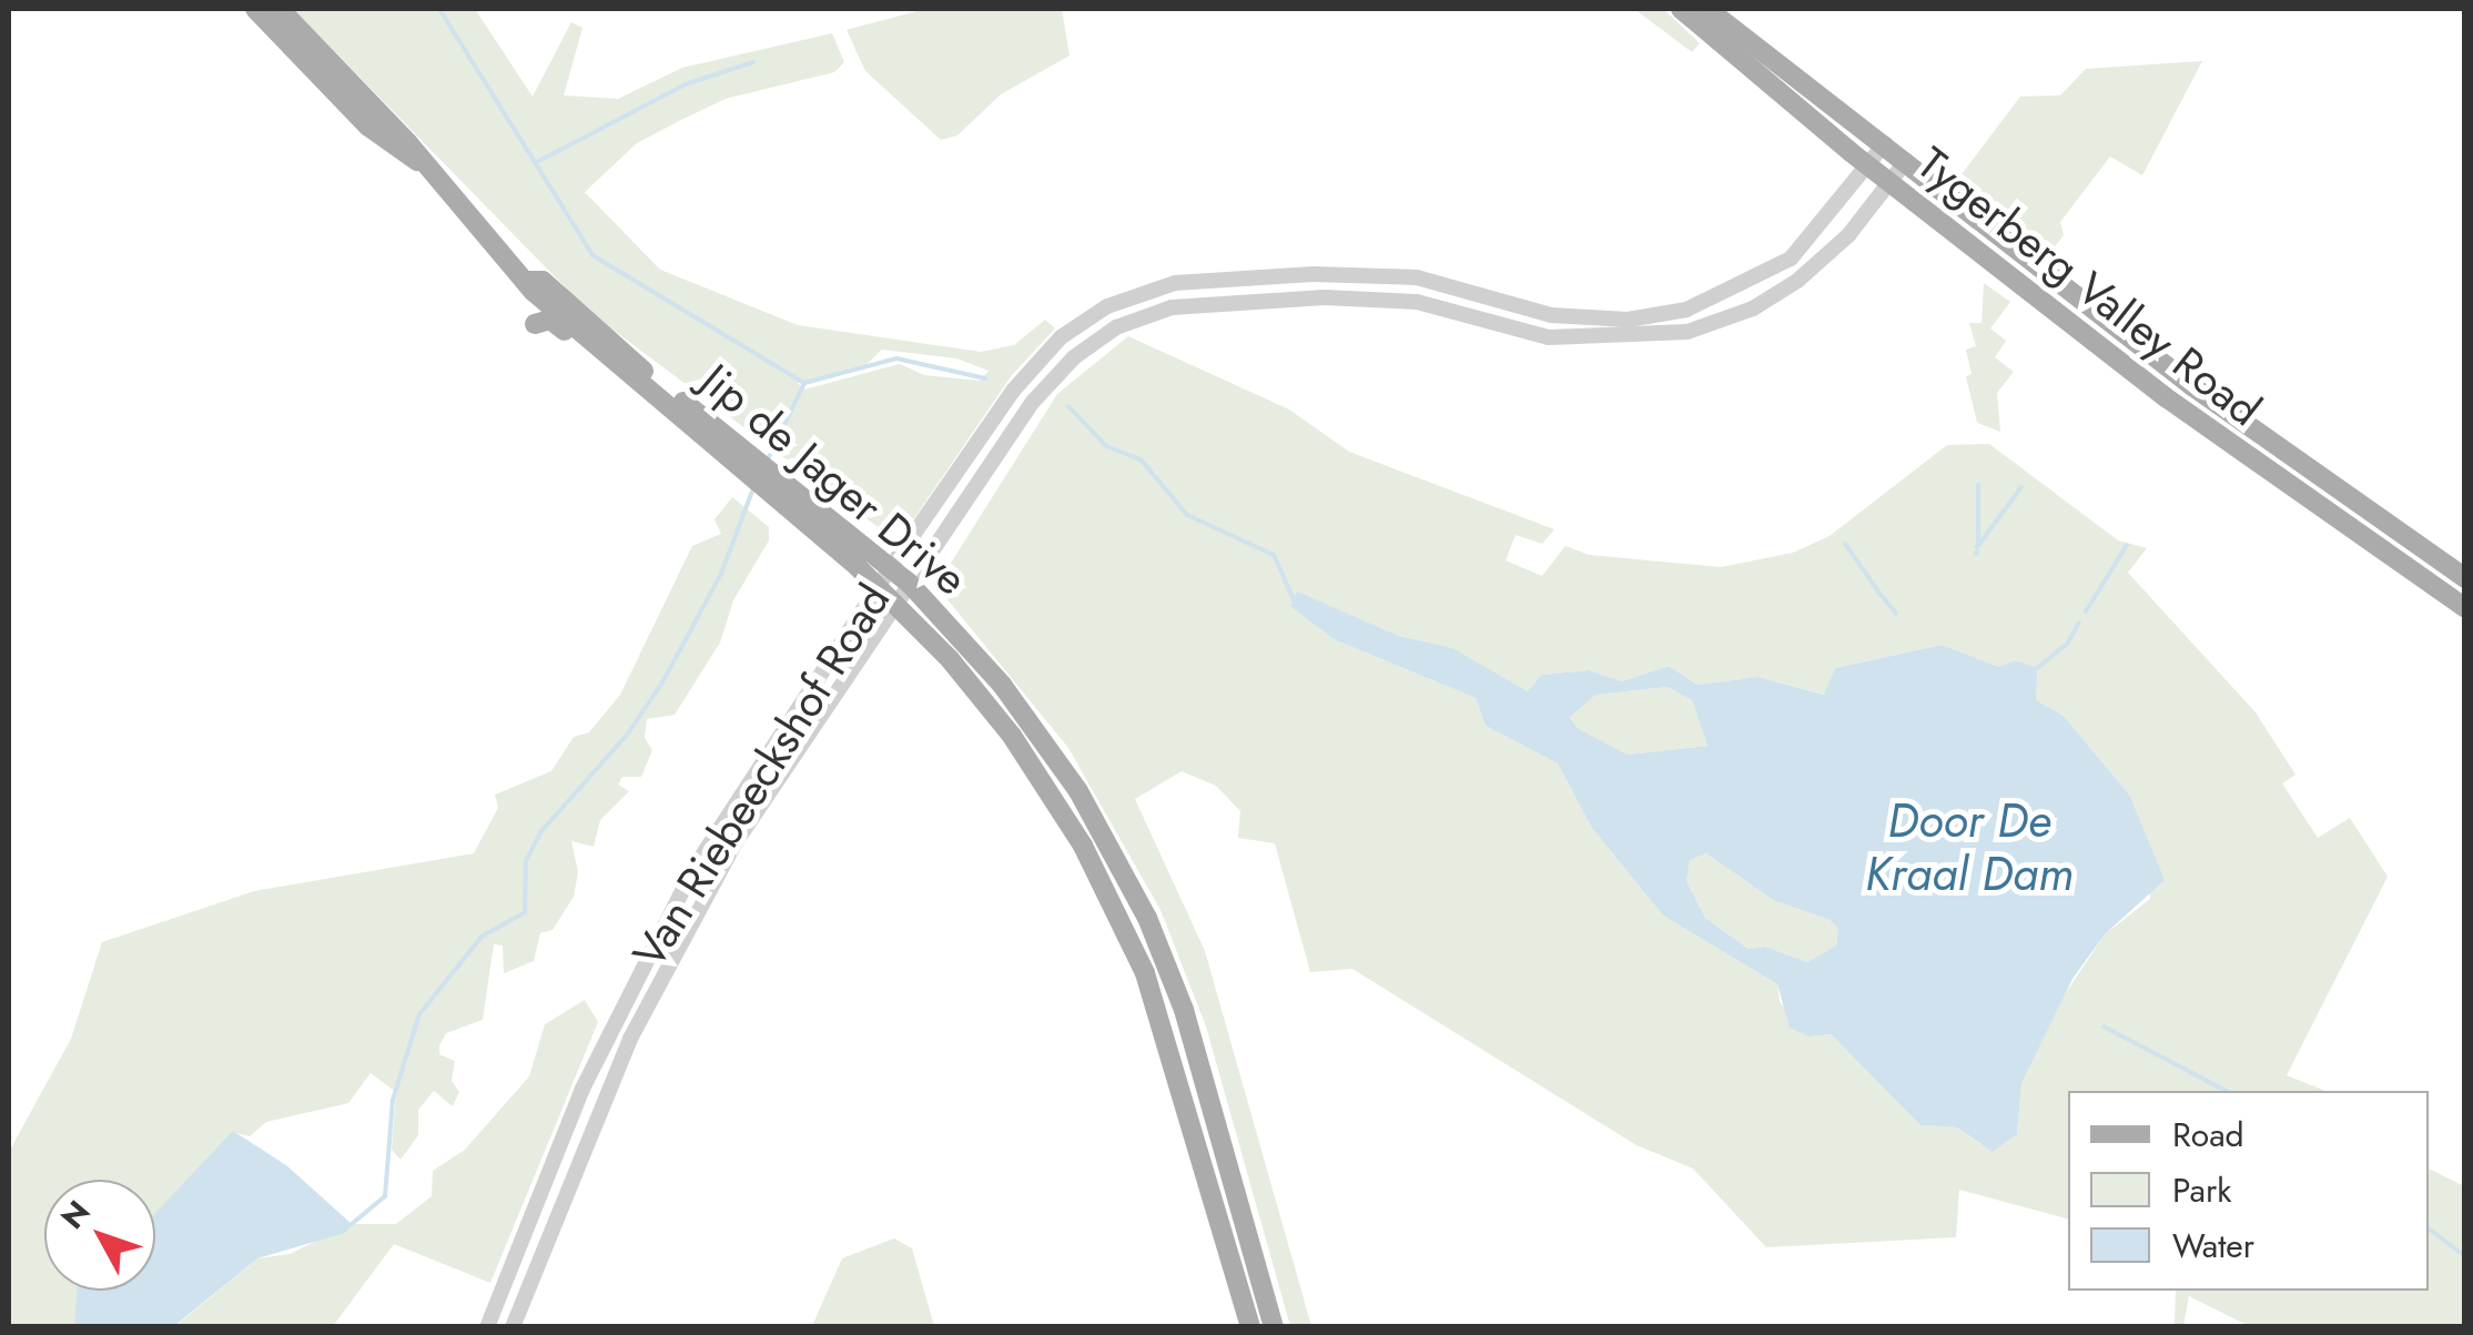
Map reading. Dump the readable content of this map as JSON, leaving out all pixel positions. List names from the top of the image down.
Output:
{
  "streets": {
    "main road": ["Tygerberg Valley Road", "Jip de Jager Drive"],
    "street": ["Van Riebeeckshof Road"]
  },
  "crossings": [
    ["Tygerberg Valley Road", "Van Riebeeckshof Road"],
    ["Jip de Jager Drive", "Van Riebeeckshof Road"]
  ],
  "water": ["Door De Kraal Dam"],
  "legend": ["Road", "Park", "Water"],
  "north": "top left"
}
